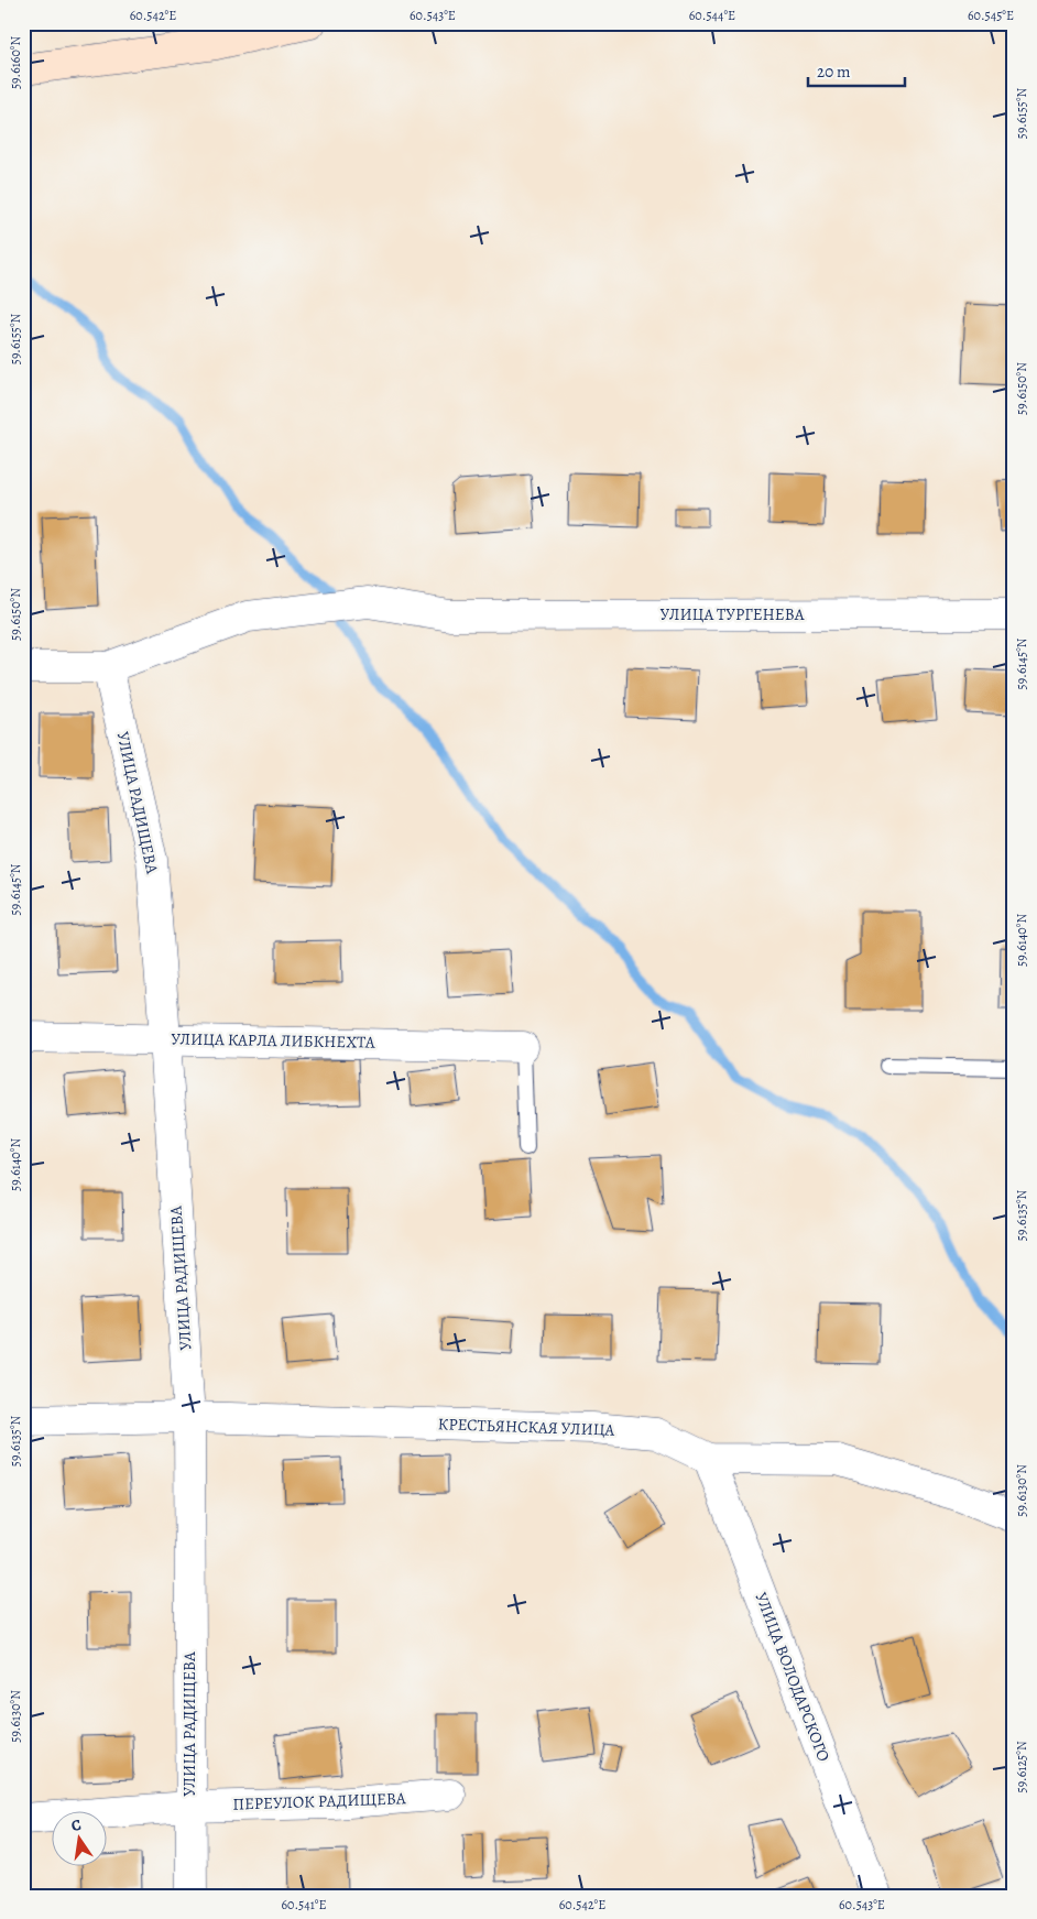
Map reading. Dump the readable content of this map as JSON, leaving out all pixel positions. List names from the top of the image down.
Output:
{
  "streets": {
    "street": [
      "УЛИЦА ТУРГЕНЕВА",
      "УЛИЦА РАДИЩЕВА",
      "УЛИЦА КАРЛА ЛИБКНЕХТА",
      "КРЕСТЬЯНСКАЯ УЛИЦА",
      "УЛИЦА ВОЛОДАРСКОГО",
      "ПЕРЕУЛОК РАДИЩЕВА"
    ]
  },
  "crossings": [
    ["УЛИЦА ТУРГЕНЕВА", "УЛИЦА РАДИЩЕВА"],
    ["УЛИЦА РАДИЩЕВА", "УЛИЦА КАРЛА ЛИБКНЕХТА"],
    ["УЛИЦА РАДИЩЕВА", "КРЕСТЬЯНСКАЯ УЛИЦА"],
    ["УЛИЦА РАДИЩЕВА", "ПЕРЕУЛОК РАДИЩЕВА"],
    ["КРЕСТЬЯНСКАЯ УЛИЦА", "УЛИЦА ВОЛОДАРСКОГО"]
  ],
  "scale_bar": "20 m",
  "north": "top",
  "coordinates": [
    "60.542°E",
    "60.543°E",
    "60.544°E",
    "60.545°E",
    "59.6160°N",
    "59.6155°N",
    "59.6150°N",
    "59.6145°N",
    "59.6140°N",
    "59.6135°N",
    "59.6130°N",
    "59.6125°N",
    "60.541°E"
  ]
}
